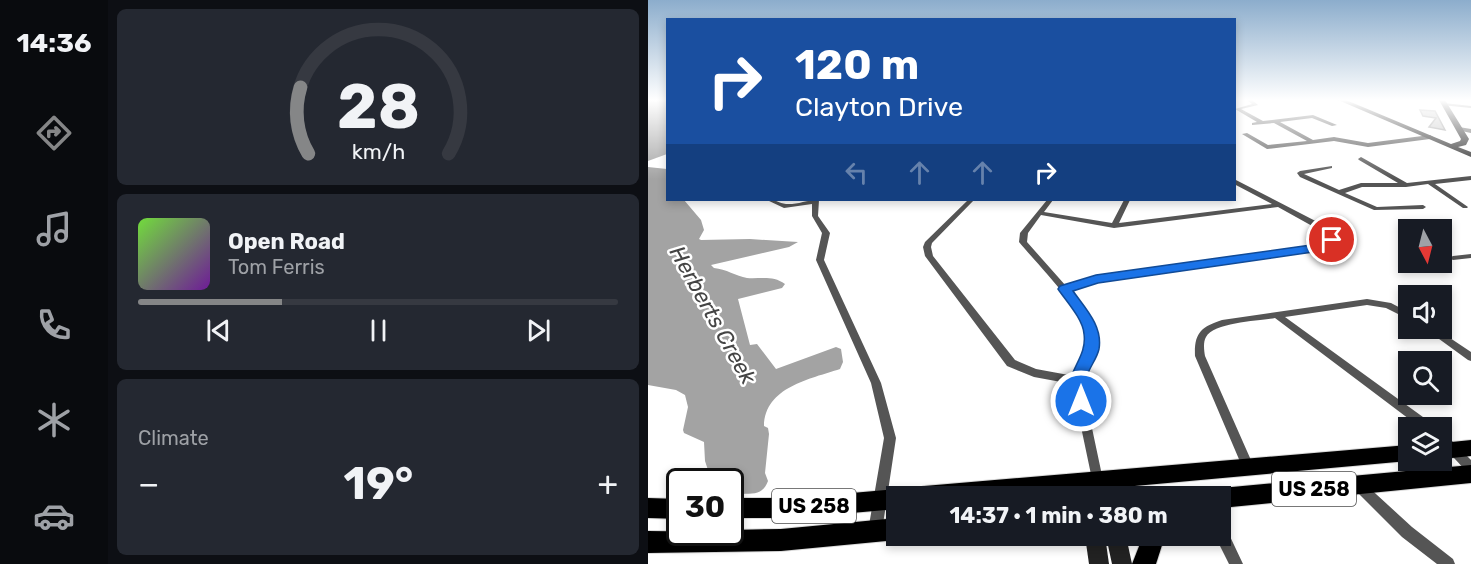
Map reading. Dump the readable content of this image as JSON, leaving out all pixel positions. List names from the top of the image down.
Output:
{
  "streets": {
    "main road": ["US 258"]
  },
  "water": ["Herberts Creek"],
  "north": "bottom",
  "page": {
    "tabs": "14:36",
    "turn": ["120 m", "Clayton Drive"],
    "song": ["Open Road", "Tom Ferris"],
    "tile": "Climate",
    "heat": ["−", "19°", "+"],
    "limit": "30",
    "trip": "14:37 · 1 min · 380 m",
    "gauge": ["28", "km/h"]
  }
}
